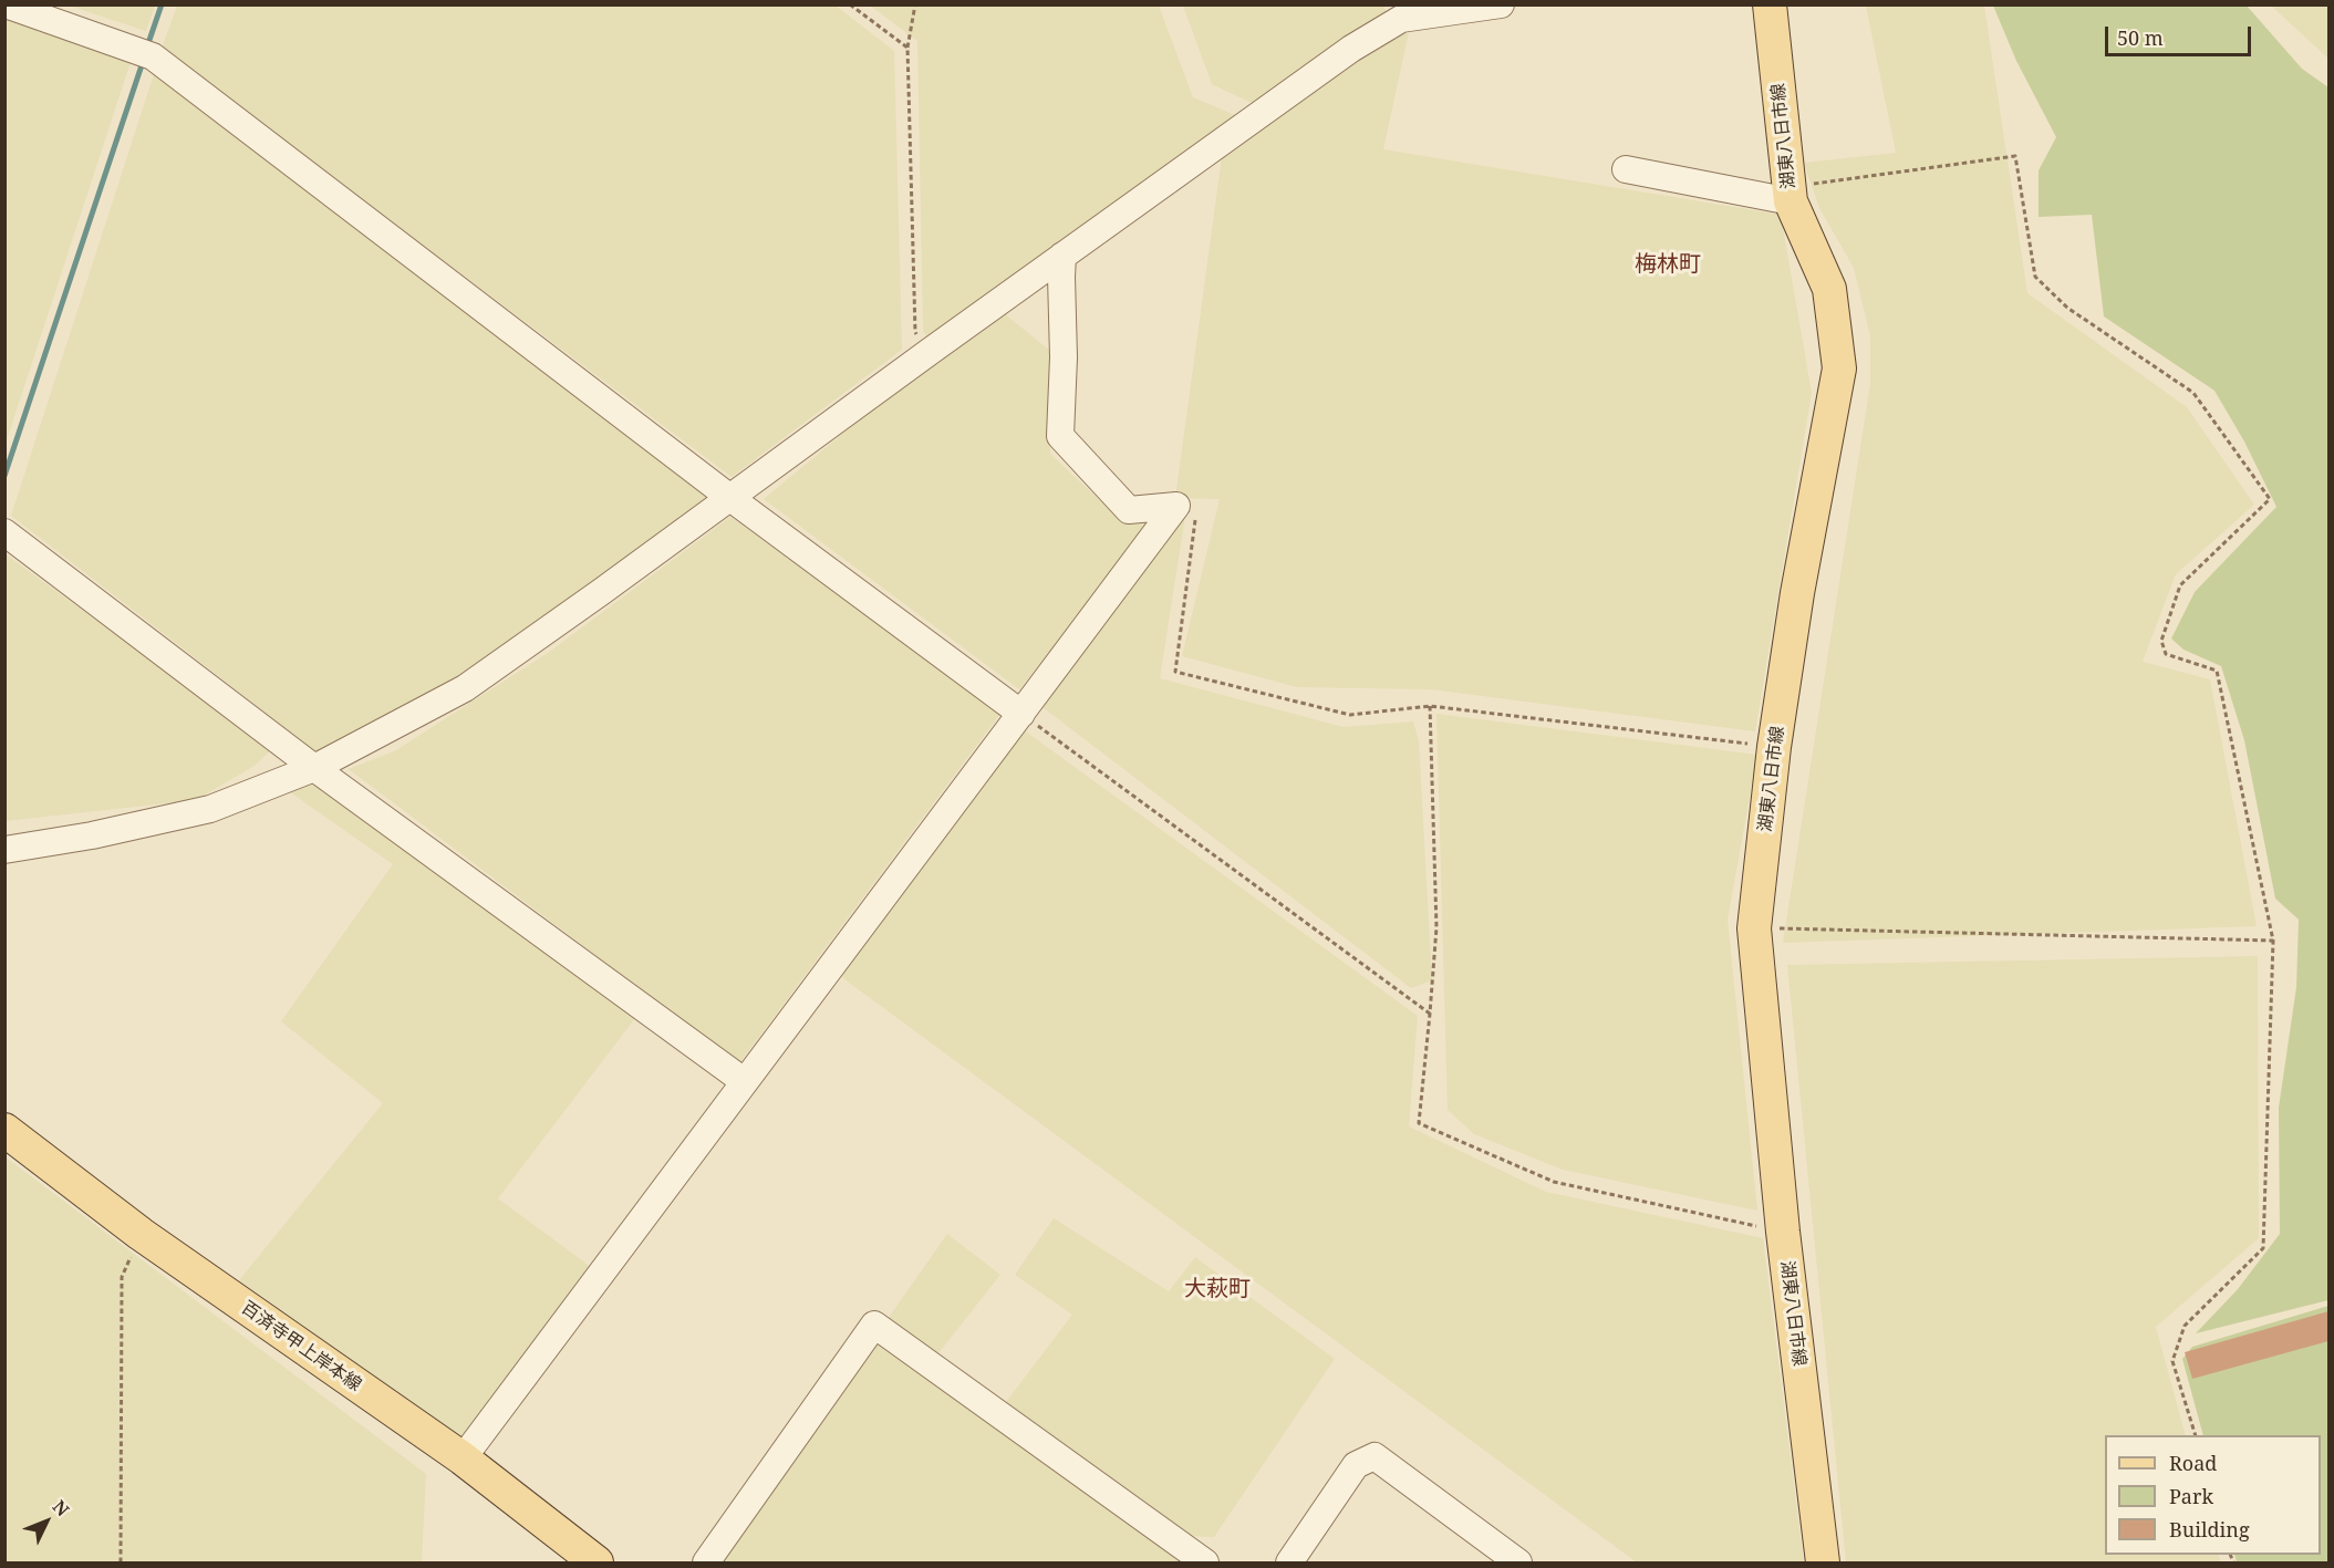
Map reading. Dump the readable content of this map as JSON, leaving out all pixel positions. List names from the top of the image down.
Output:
{
  "streets": {
    "main road": ["湖東八日市線", "百済寺甲上岸本線"]
  },
  "districts": ["梅林町", "大萩町"],
  "legend": ["Road", "Park", "Building"],
  "scale_bar": "50 m",
  "north": "top right"
}
